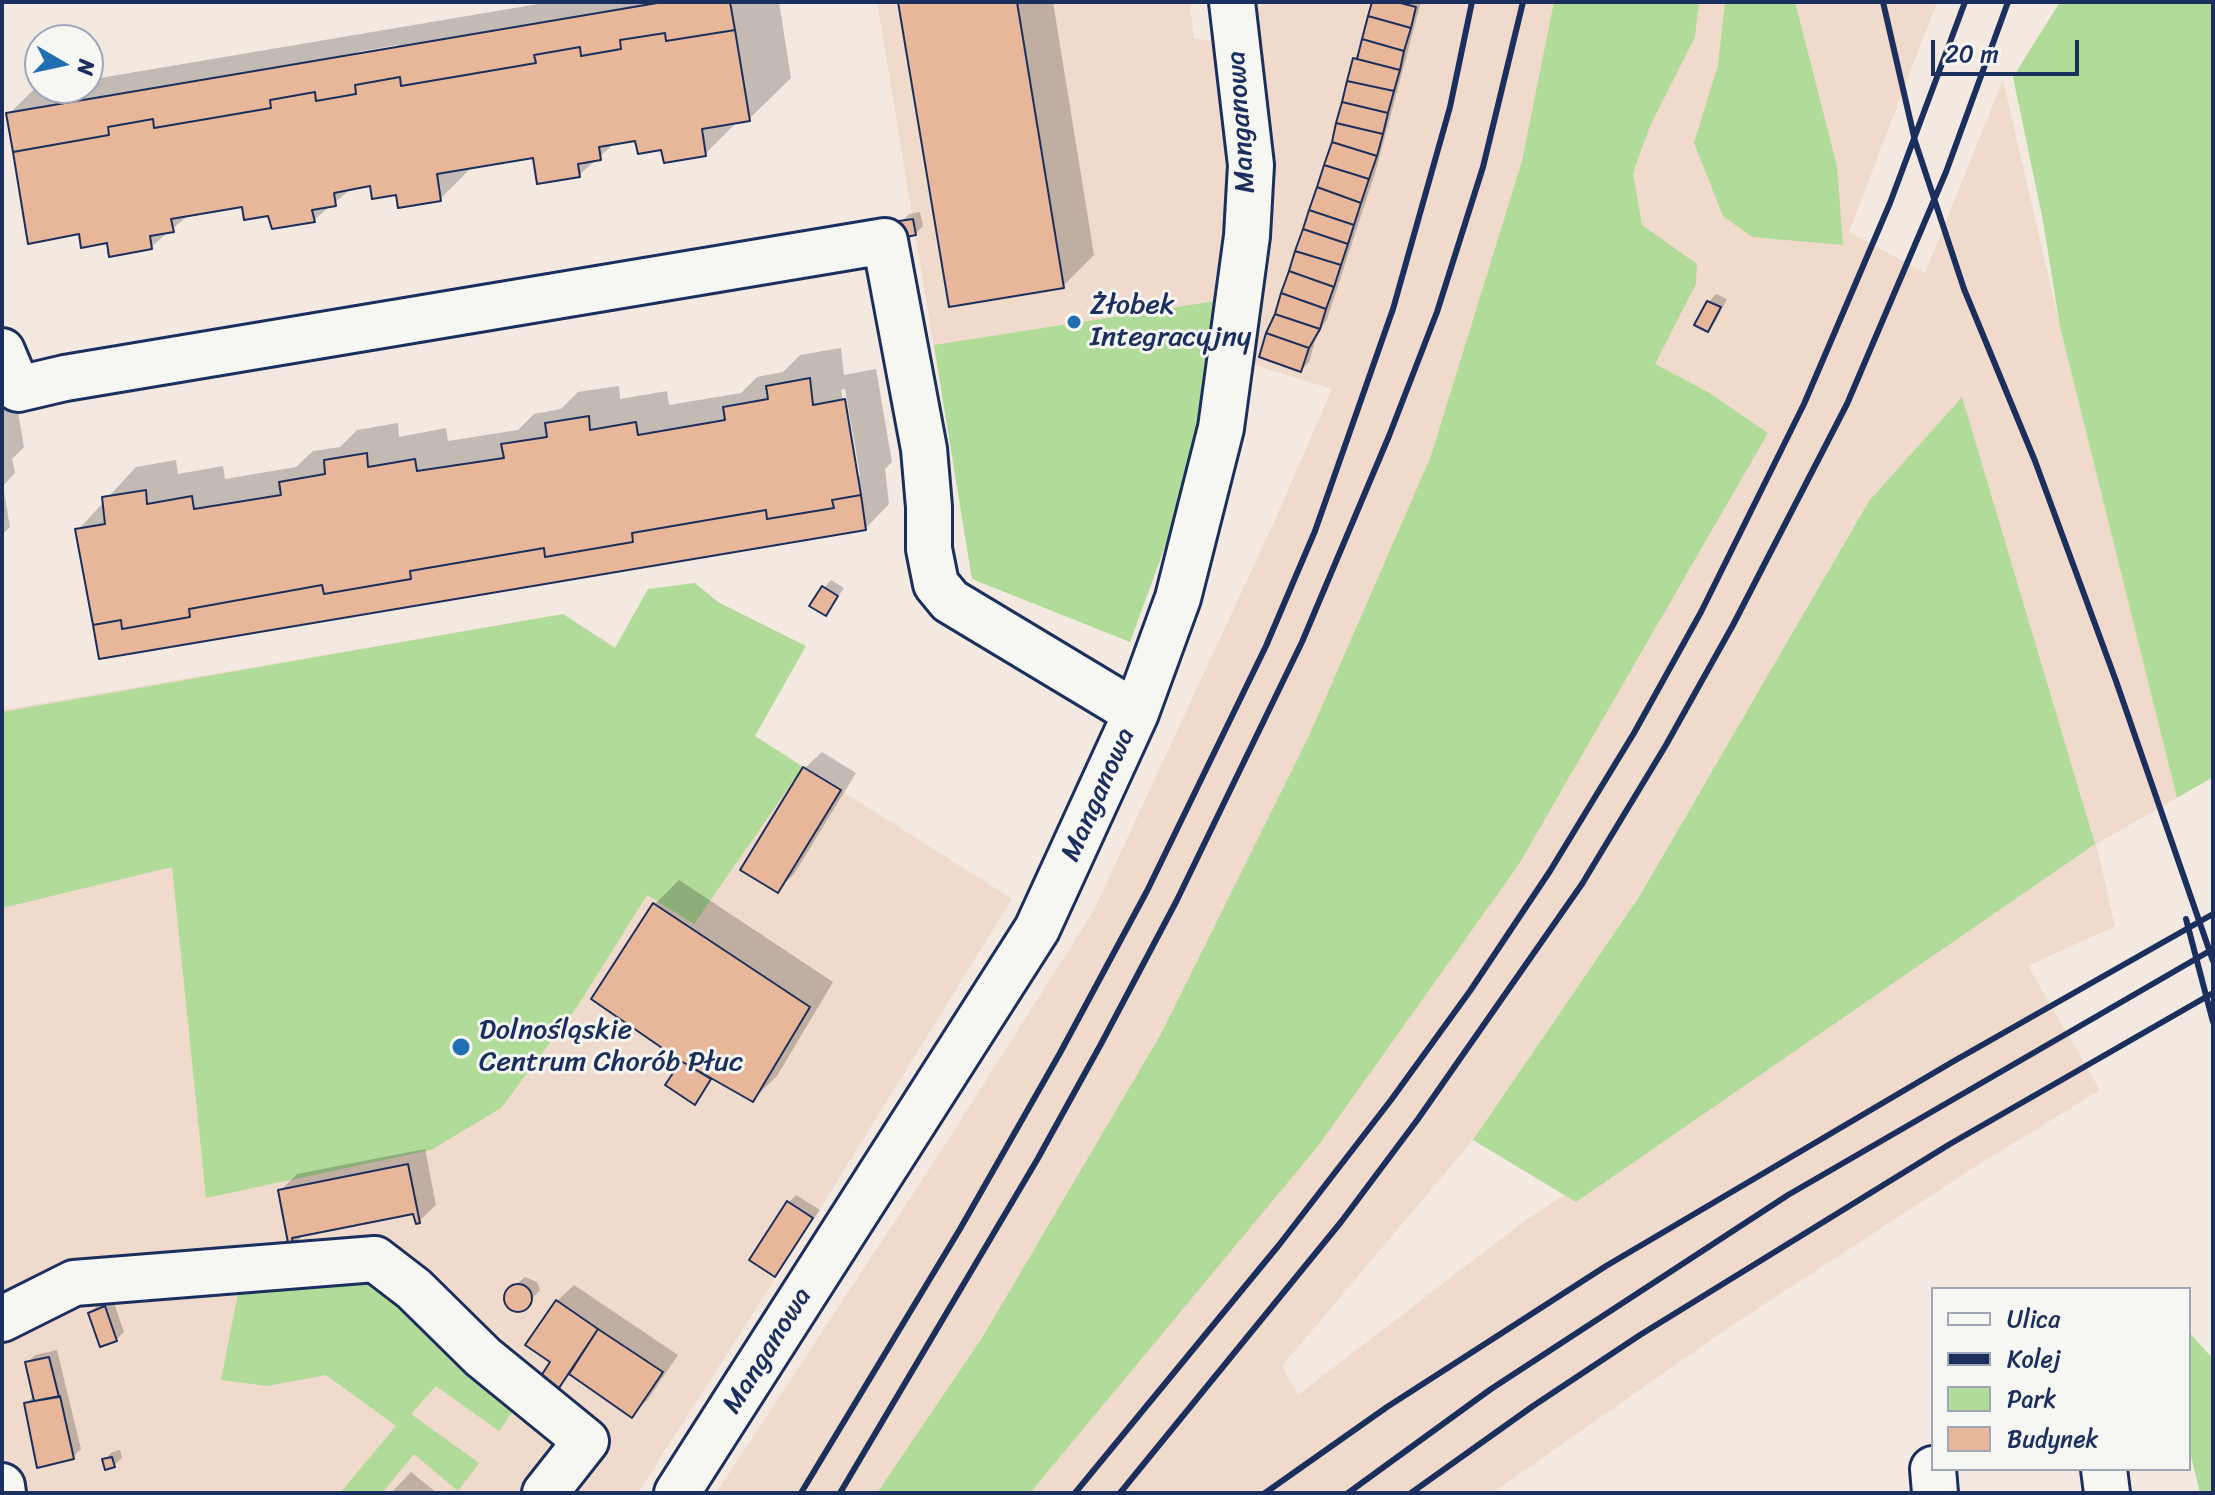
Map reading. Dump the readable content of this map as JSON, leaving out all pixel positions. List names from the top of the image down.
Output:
{
  "streets": {
    "street": ["Manganowa"]
  },
  "places": ["Żłobek Integracyjny", "Dolnośląskie Centrum Chorób Płuc"],
  "legend": [
    "Ulica",
    "Kolej",
    "Park",
    "Budynek"
  ],
  "scale_bar": "20 m",
  "north": "right"
}
